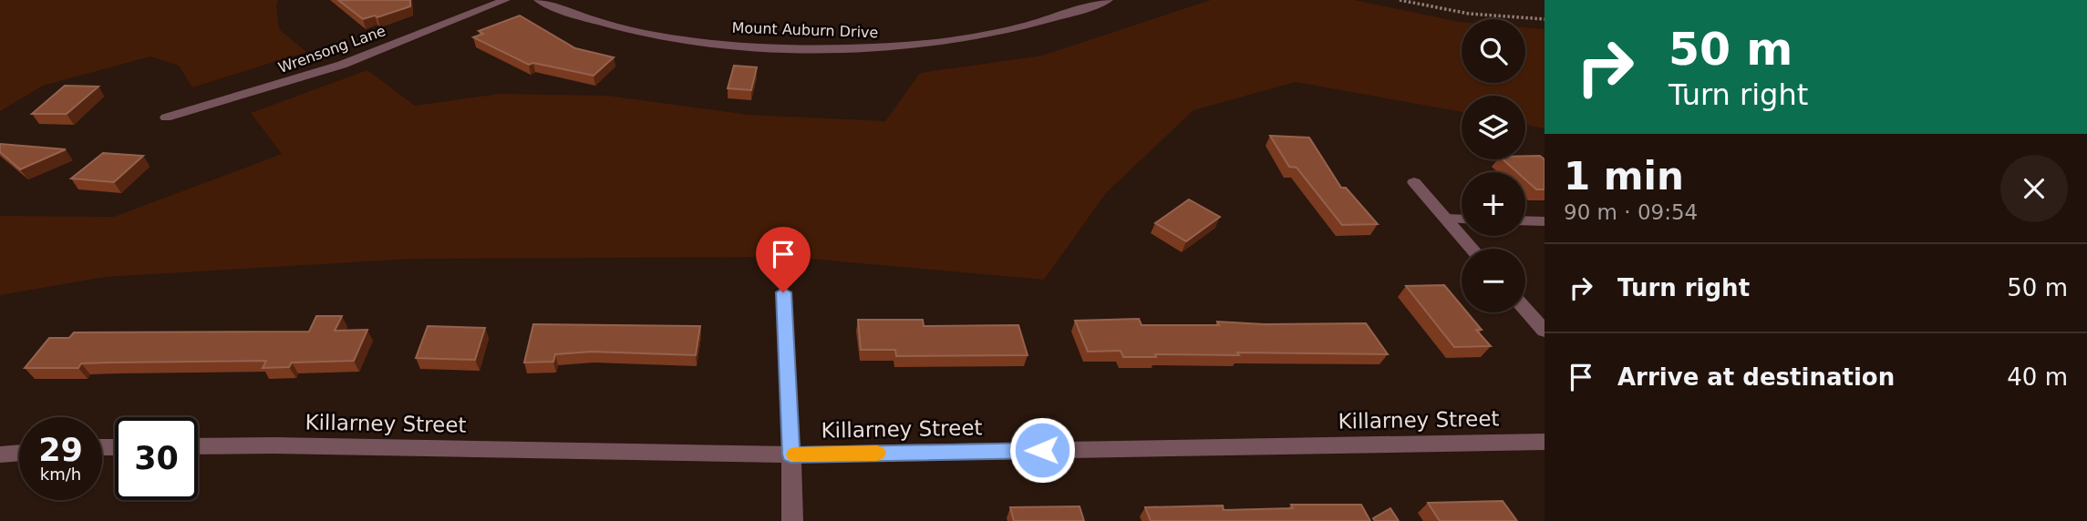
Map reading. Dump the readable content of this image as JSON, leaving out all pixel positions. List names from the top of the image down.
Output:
{
  "streets": {
    "street": ["Mount Auburn Drive", "Wrensong Lane", "Killarney Street"]
  },
  "page": {
    "turn": ["50 m", "Turn right"],
    "map_buttons": ["+", "−"],
    "heading": ["1 min", "90 m · 09:54"],
    "list": [
      {
        "name": "Turn right",
        "value": "50 m"
      },
      {
        "name": "Arrive at destination",
        "value": "40 m"
      }
    ],
    "speed": "29 km/h",
    "limit": "30"
  }
}
